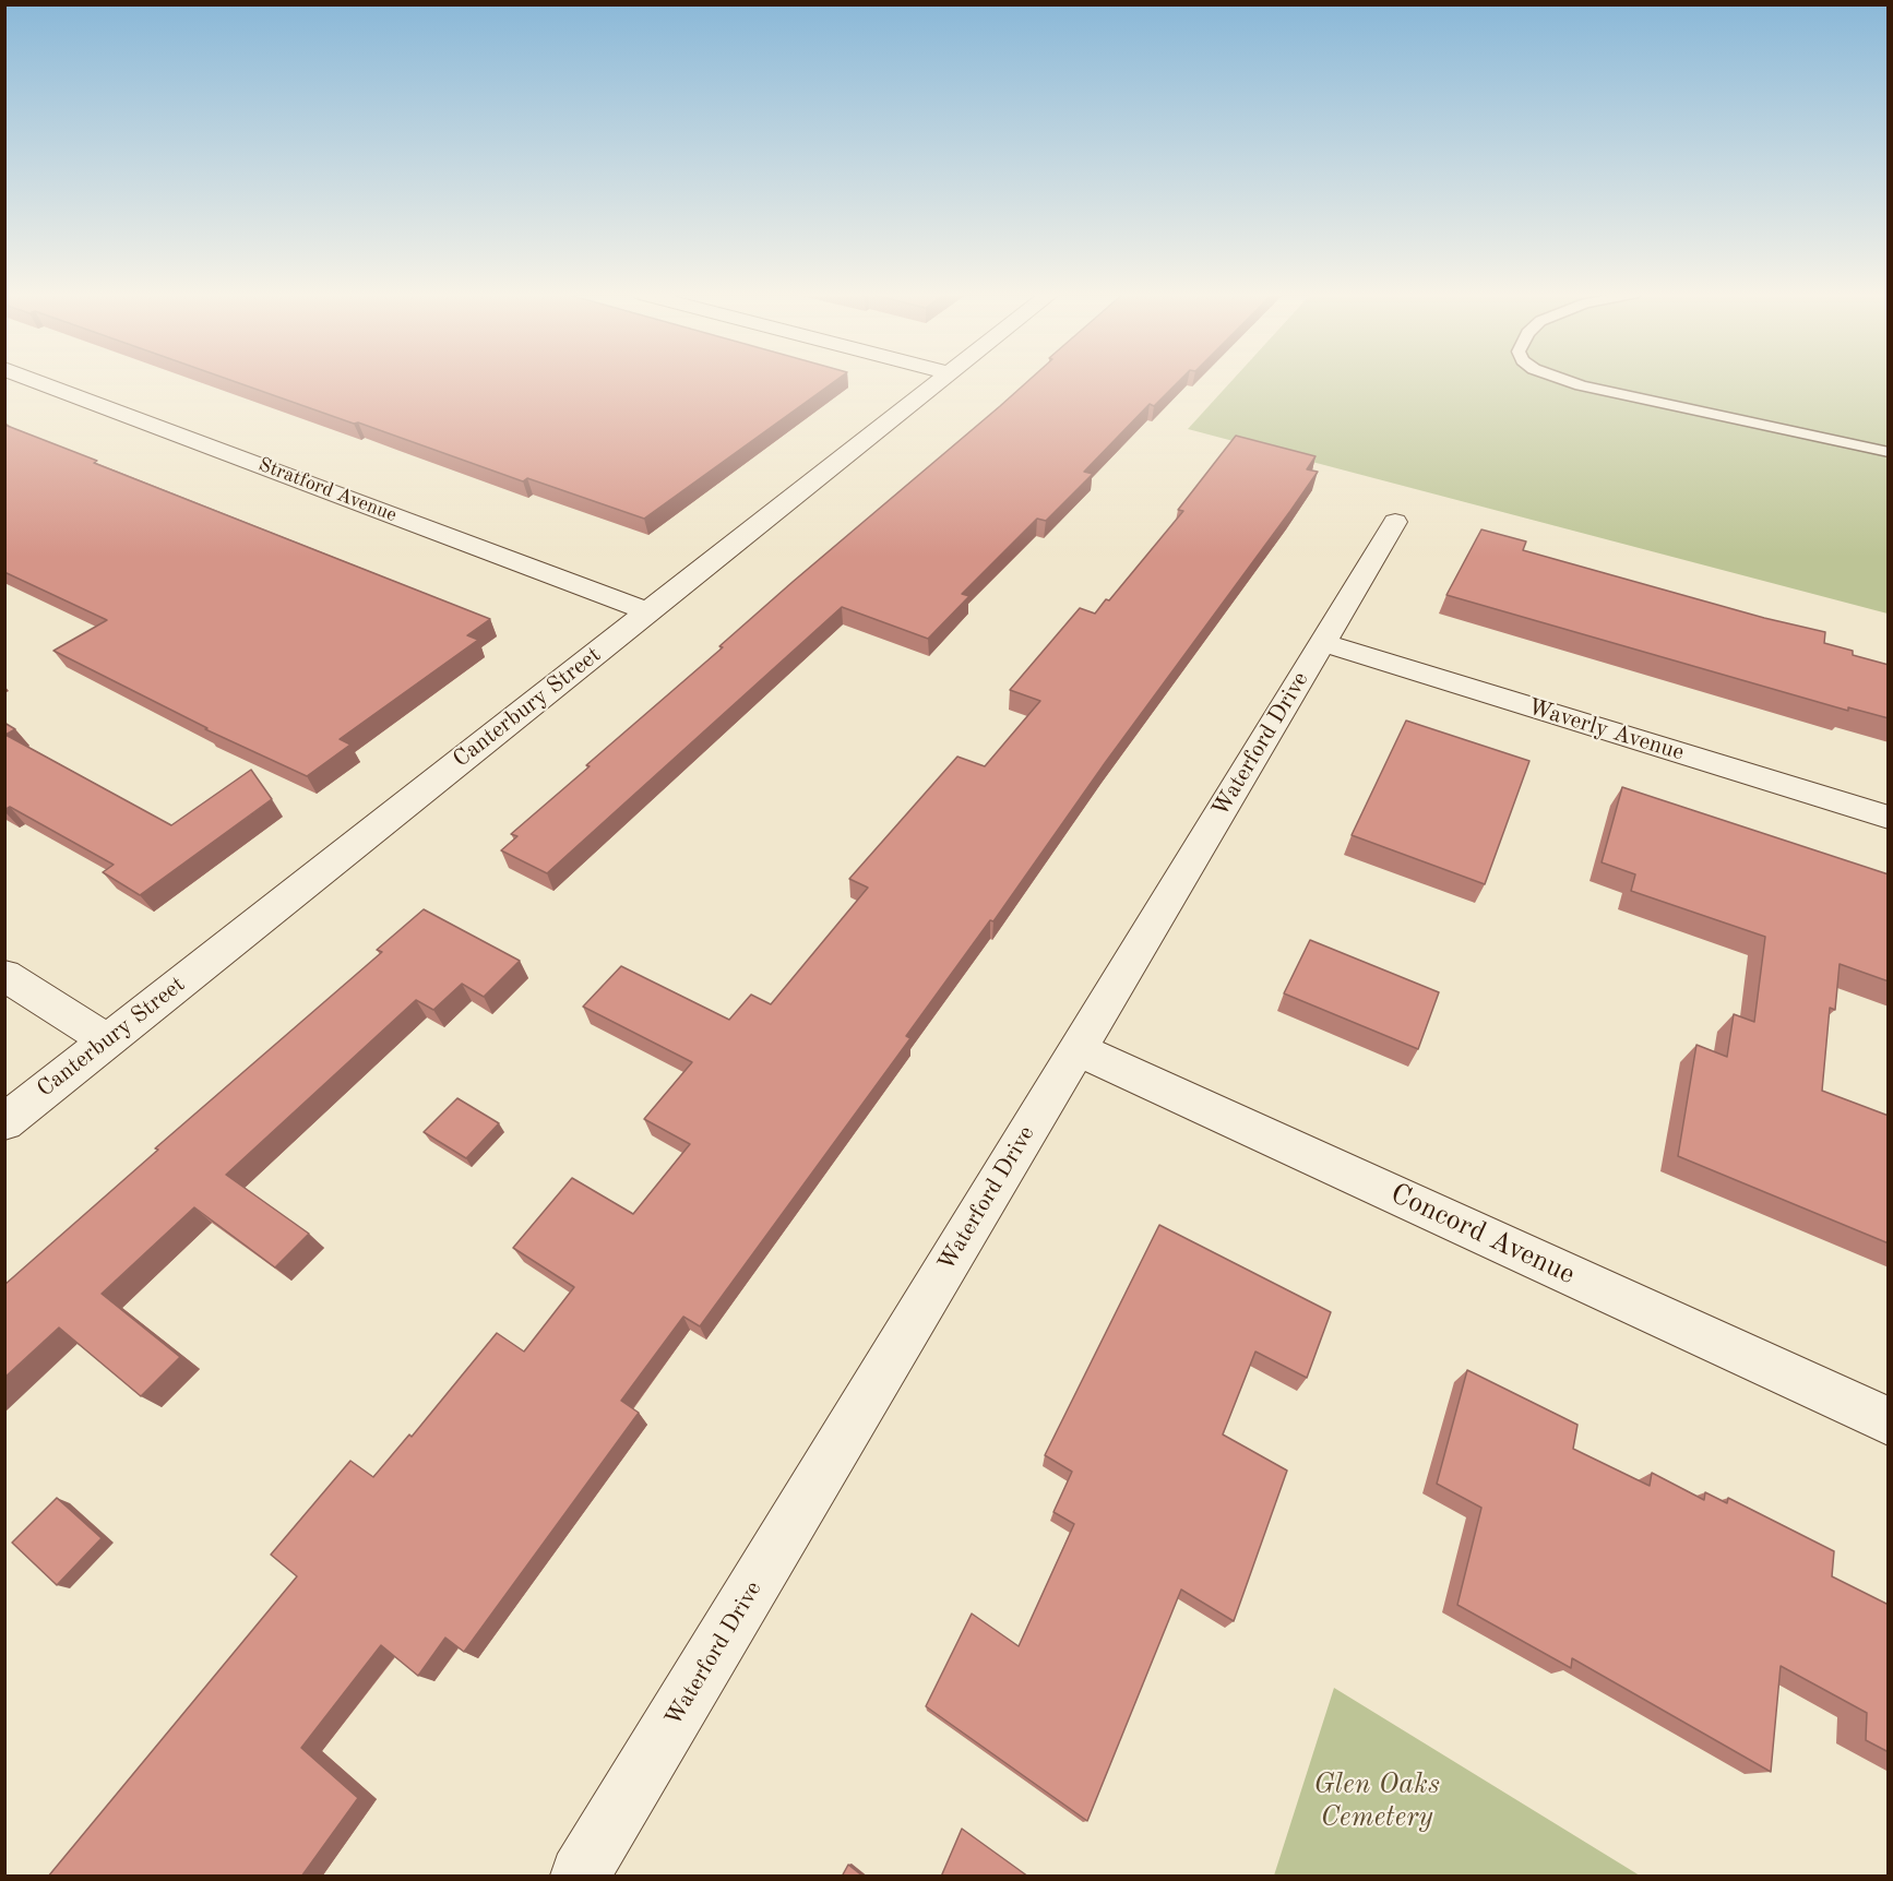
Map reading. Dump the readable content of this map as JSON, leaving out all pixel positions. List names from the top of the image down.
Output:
{
  "streets": {
    "street": [
      "Stratford Avenue",
      "Canterbury Street",
      "Waverly Avenue",
      "Waterford Drive",
      "Concord Avenue"
    ]
  },
  "crossings": [
    ["Stratford Avenue", "Canterbury Street"],
    ["Waverly Avenue", "Waterford Drive"],
    ["Waterford Drive", "Concord Avenue"]
  ],
  "parks": ["Glen Oaks Cemetery"]
}
